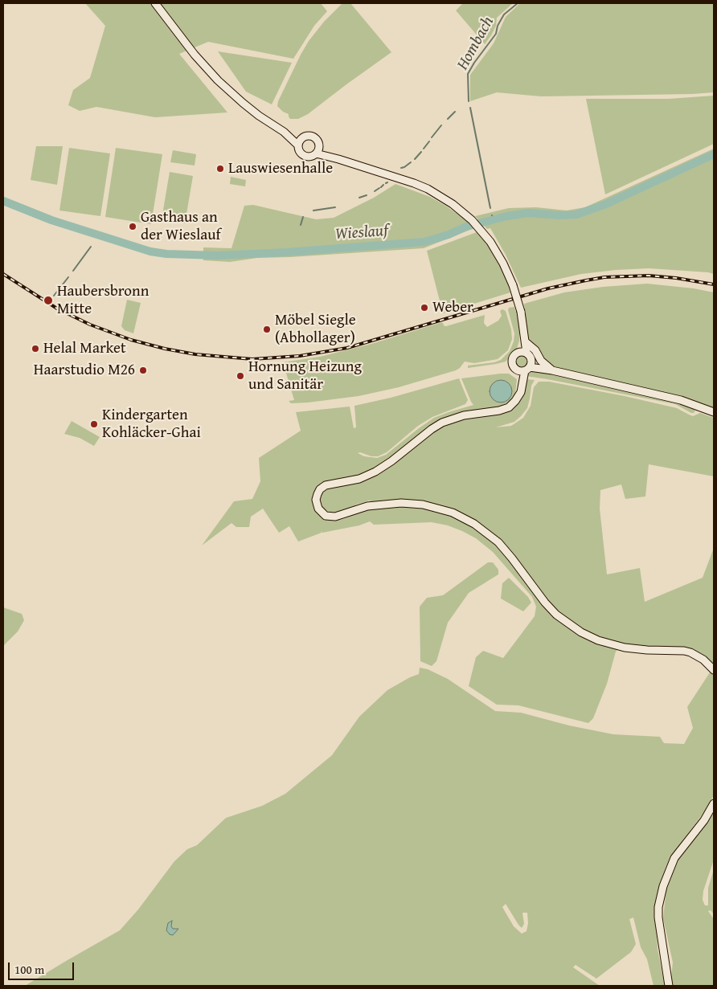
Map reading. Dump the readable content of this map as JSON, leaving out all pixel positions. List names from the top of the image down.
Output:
{
  "water": ["Hombach", "Wieslauf"],
  "places": [
    "Lauswiesenhalle",
    "Gasthaus an der Wieslauf",
    "Haubersbronn Mitte",
    "Weber",
    "Möbel Siegle (Abhollager)",
    "Helal Market",
    "Haarstudio M26",
    "Hornung Heizung und Sanitär",
    "Kindergarten Kohläcker-Ghai"
  ],
  "scale_bar": "100 m"
}
